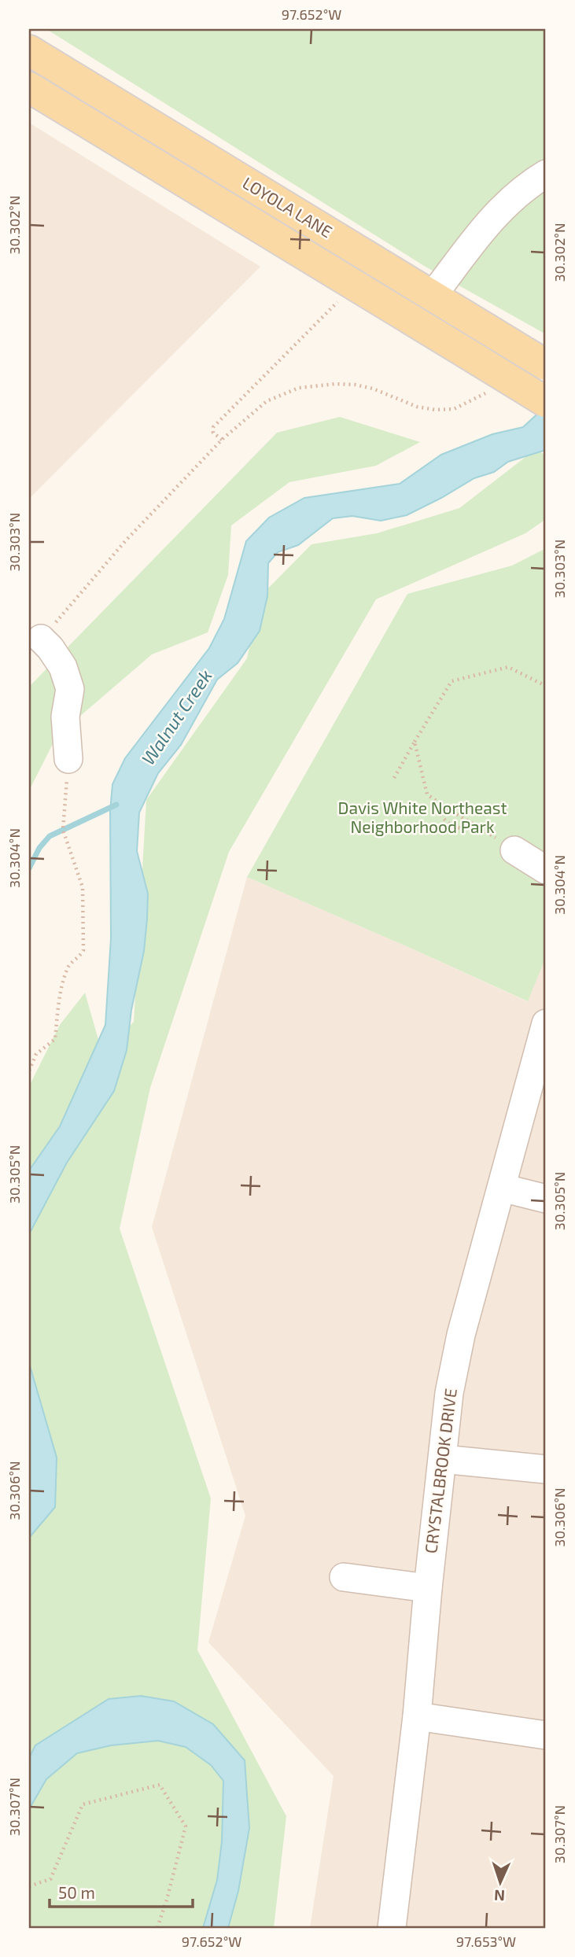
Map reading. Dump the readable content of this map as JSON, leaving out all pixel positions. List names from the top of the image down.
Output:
{
  "streets": {
    "main road": ["LOYOLA LANE"],
    "street": ["CRYSTALBROOK DRIVE"]
  },
  "water": ["Walnut Creek"],
  "parks": ["Davis White Northeast Neighborhood Park"],
  "scale_bar": "50 m",
  "north": "bottom",
  "coordinates": [
    "97.652°W",
    "30.302°N",
    "30.303°N",
    "30.304°N",
    "30.305°N",
    "30.306°N",
    "30.307°N",
    "97.653°W"
  ]
}
